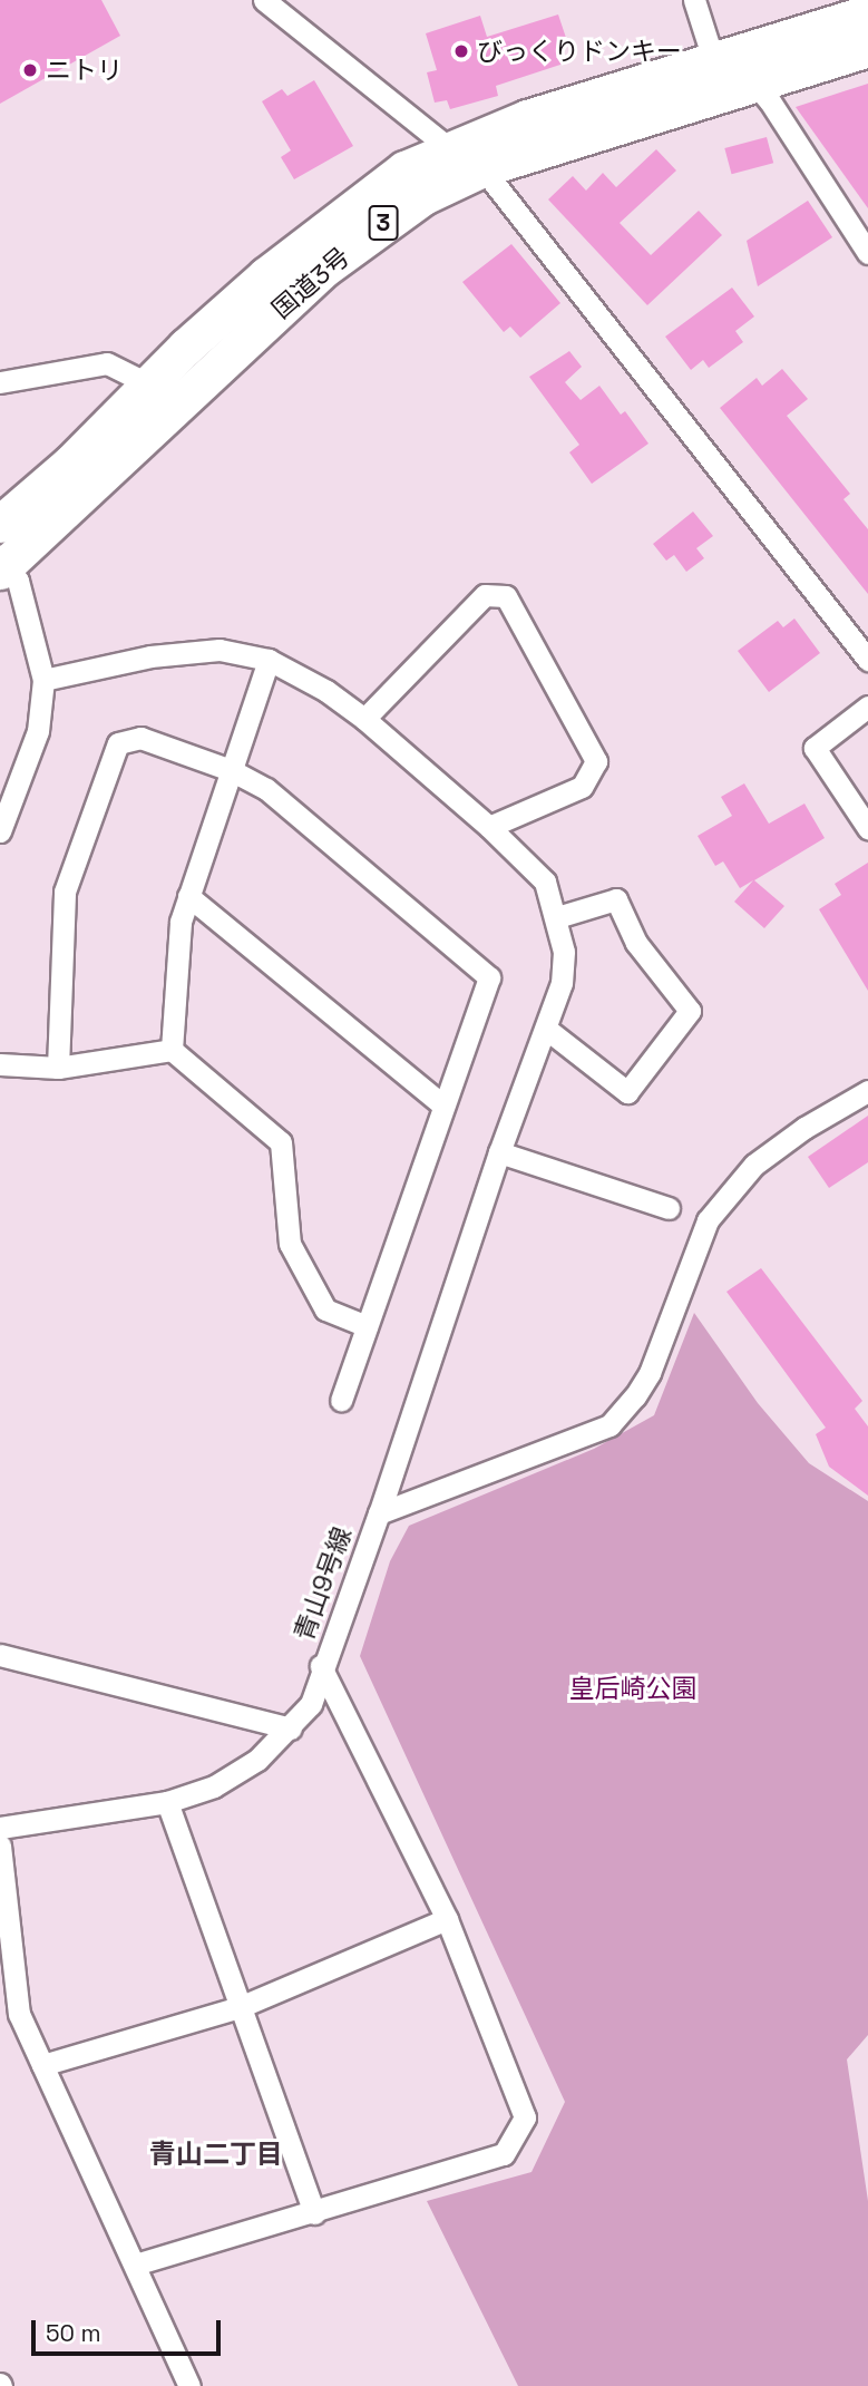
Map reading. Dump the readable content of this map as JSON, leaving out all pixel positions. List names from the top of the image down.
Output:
{
  "streets": {
    "highway": ["3", "国道3号"],
    "street": ["青山9号線"]
  },
  "districts": ["青山二丁目"],
  "parks": ["皇后崎公園"],
  "places": ["びっくりドンキー", "ニトリ"],
  "scale_bar": "50 m"
}
